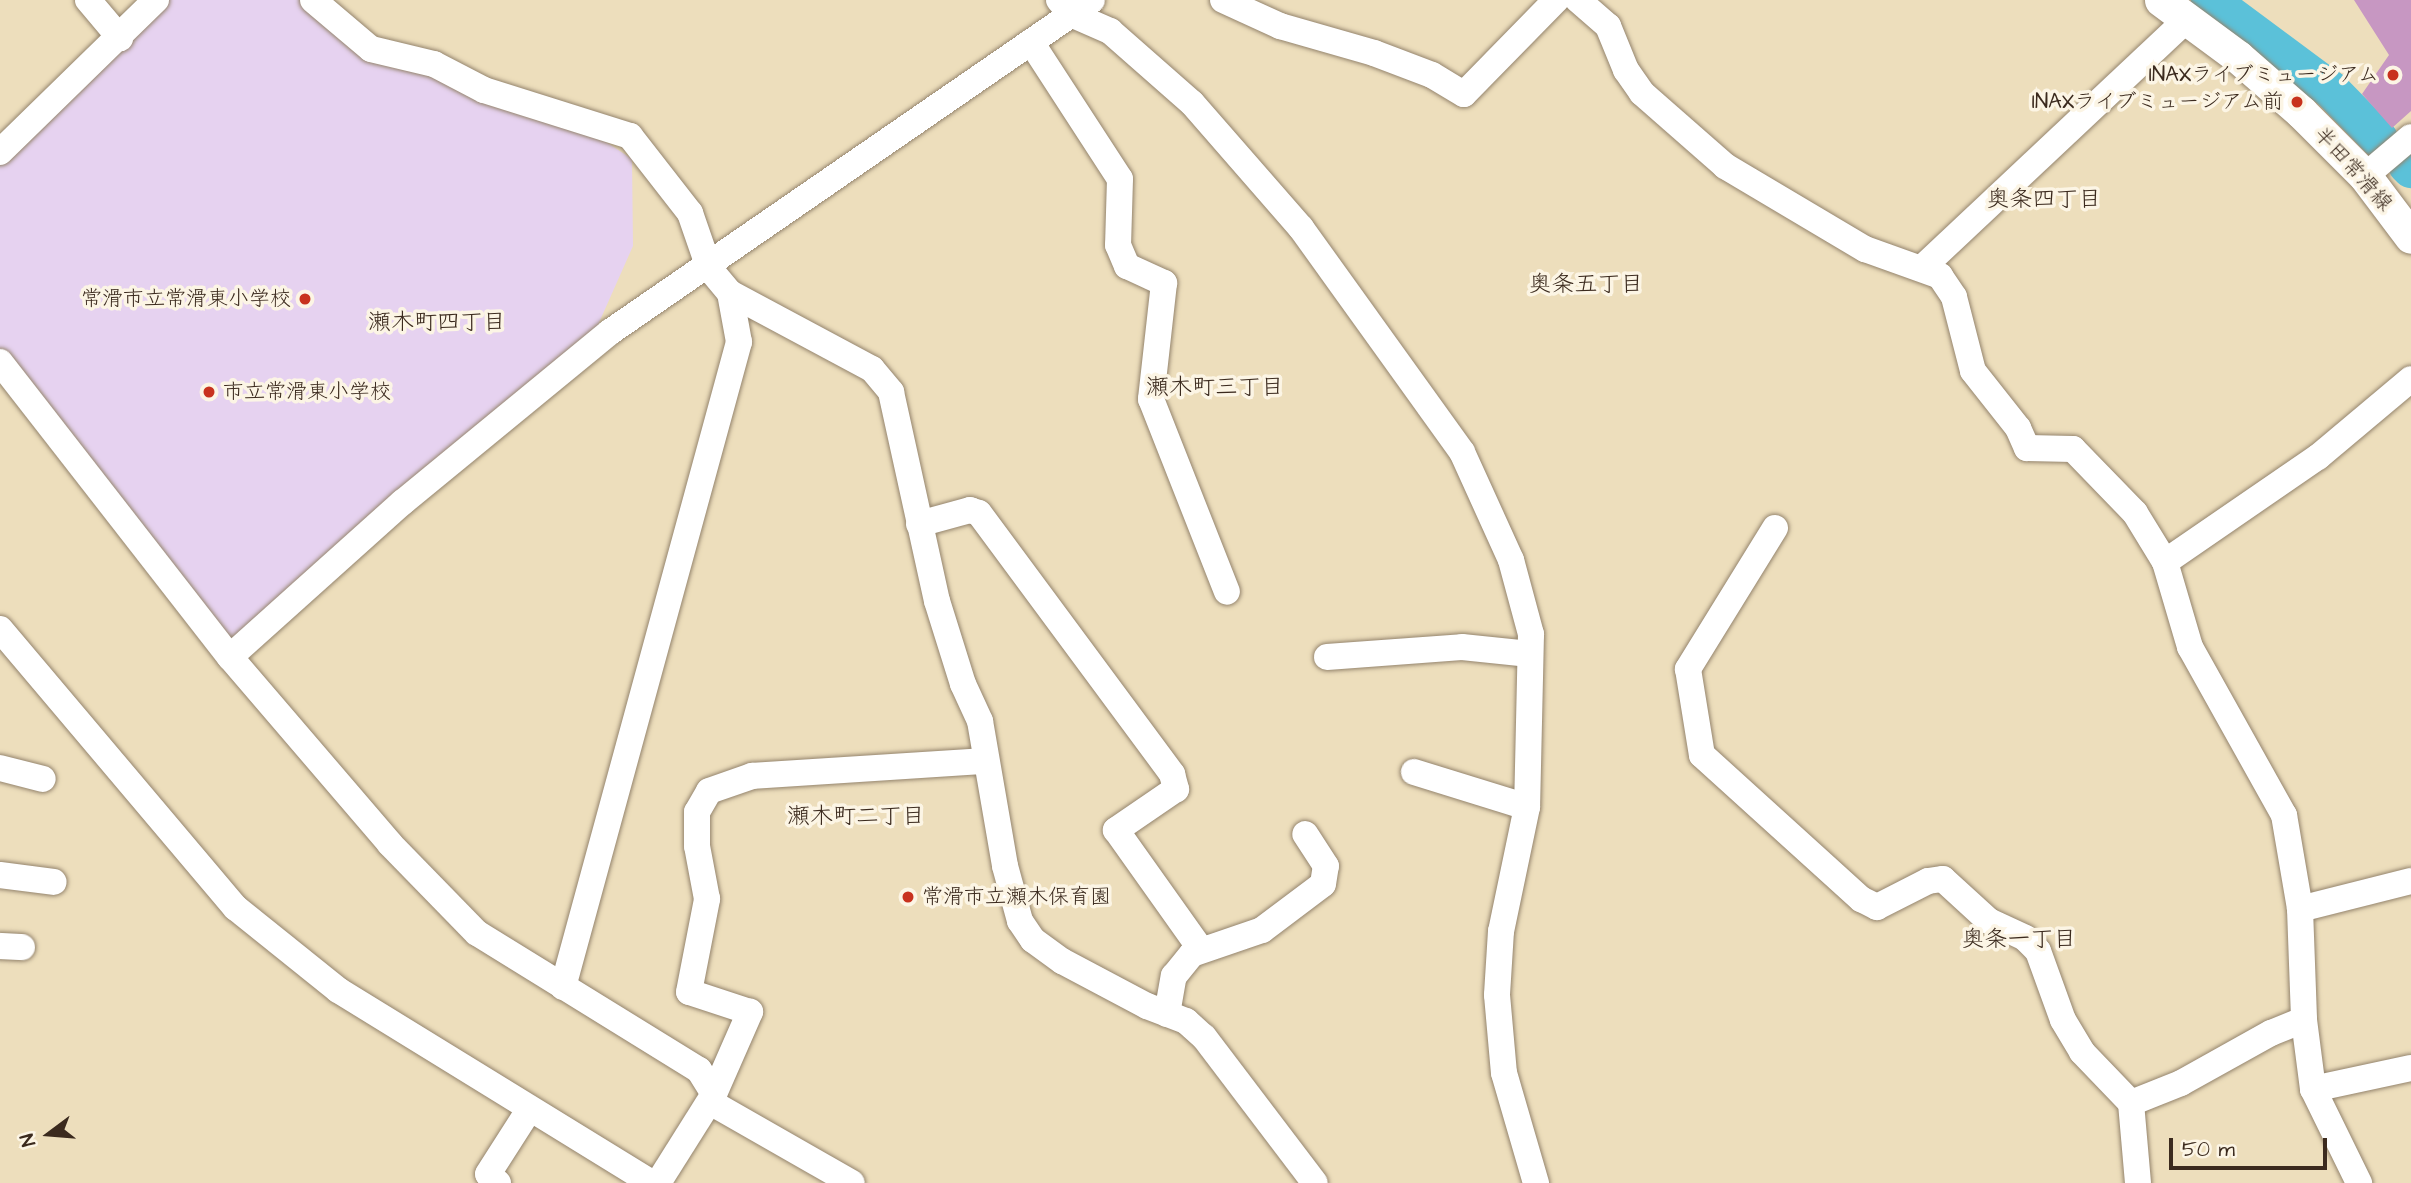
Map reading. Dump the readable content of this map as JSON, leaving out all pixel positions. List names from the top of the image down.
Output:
{
  "streets": {
    "main road": ["半田常滑線"]
  },
  "districts": [
    "奥条四丁目",
    "奥条五丁目",
    "瀬木町四丁目",
    "瀬木町三丁目",
    "瀬木町二丁目",
    "奥条一丁目"
  ],
  "places": [
    "INAXライブミュージアム",
    "INAXライブミュージアム前",
    "常滑市立常滑東小学校",
    "市立常滑東小学校",
    "常滑市立瀬木保育園"
  ],
  "scale_bar": "50 m",
  "north": "left"
}
